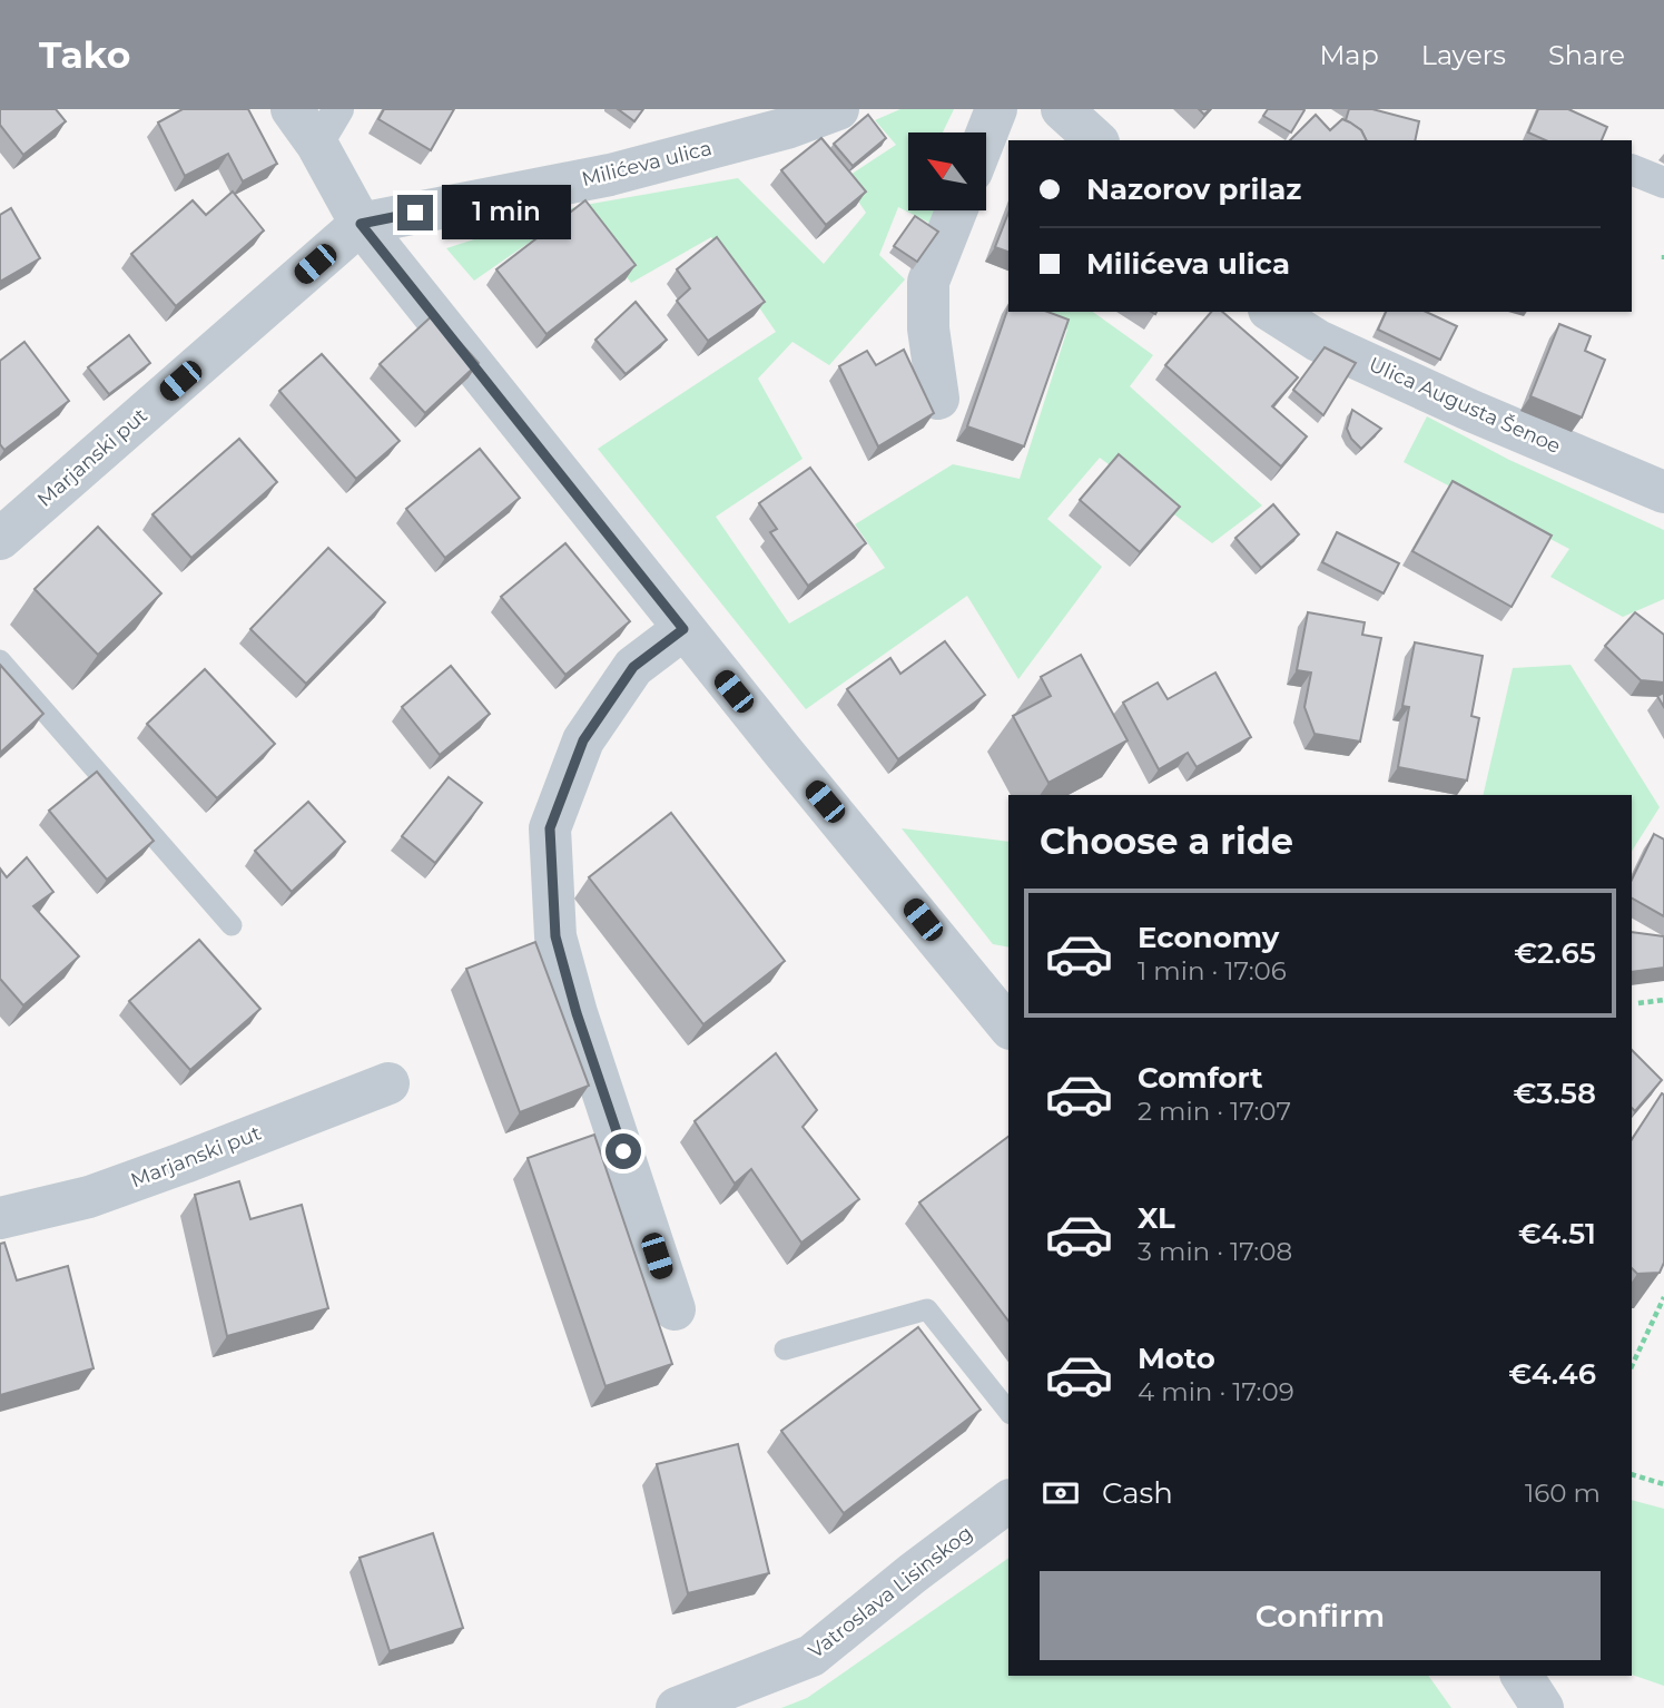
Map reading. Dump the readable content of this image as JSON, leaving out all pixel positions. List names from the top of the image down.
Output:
{
  "streets": {
    "street": [
      "Milićeva ulica",
      "Ulica Augusta Šenoe",
      "Marjanski put",
      "Vatroslava Lisinskog"
    ]
  },
  "crossings": [
    ["Milićeva ulica", "Marjanski put"]
  ],
  "north": "top left",
  "page": {
    "header": "Tako",
    "nav": ["Map", "Layers", "Share"],
    "banner": ["Nazorov prilaz", "Milićeva ulica"],
    "bubble": "1 min",
    "heading": "Choose a ride",
    "list": [
      {
        "name": "Economy",
        "note": "1 min · 17:06",
        "value": "€2.65"
      },
      {
        "name": "Comfort",
        "note": "2 min · 17:07",
        "value": "€3.58"
      },
      {
        "name": "XL",
        "note": "3 min · 17:08",
        "value": "€4.51"
      },
      {
        "name": "Moto",
        "note": "4 min · 17:09",
        "value": "€4.46"
      }
    ],
    "pay": ["Cash", "160 m"],
    "buttons": "Confirm"
  }
}
